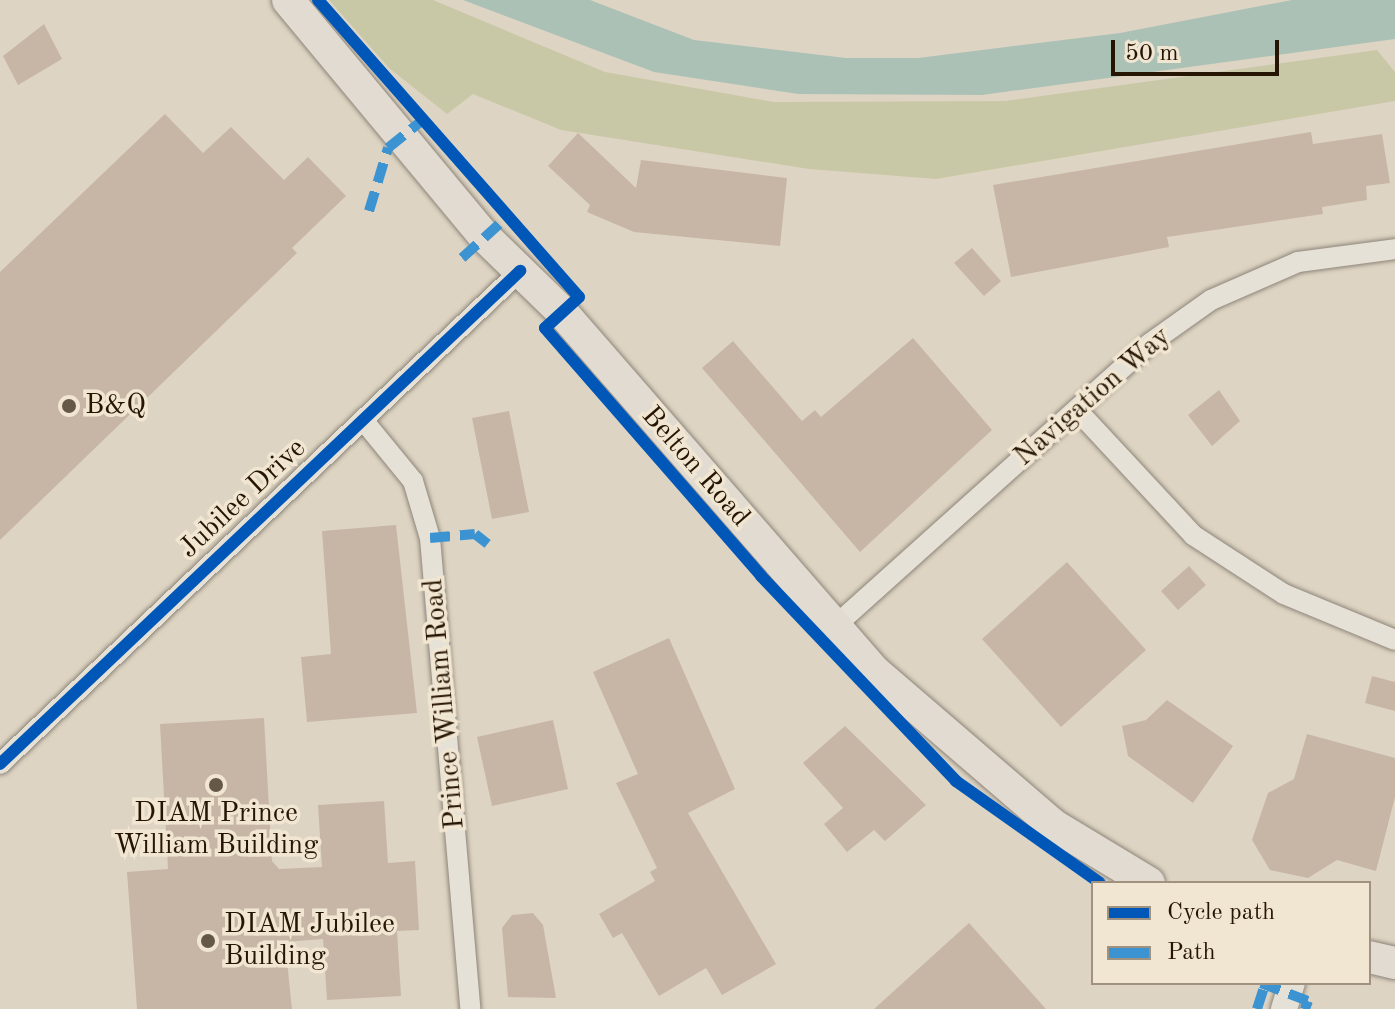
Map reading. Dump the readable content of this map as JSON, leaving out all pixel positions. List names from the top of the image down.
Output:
{
  "streets": {
    "main road": ["Belton Road"],
    "street": ["Navigation Way", "Jubilee Drive", "Prince William Road"]
  },
  "crossings": [
    ["Navigation Way", "Belton Road"],
    ["Belton Road", "Jubilee Drive"],
    ["Jubilee Drive", "Prince William Road"]
  ],
  "places": ["B&Q", "DIAM Prince William Building", "DIAM Jubilee Building"],
  "legend": ["Cycle path", "Path"],
  "scale_bar": "50 m"
}
